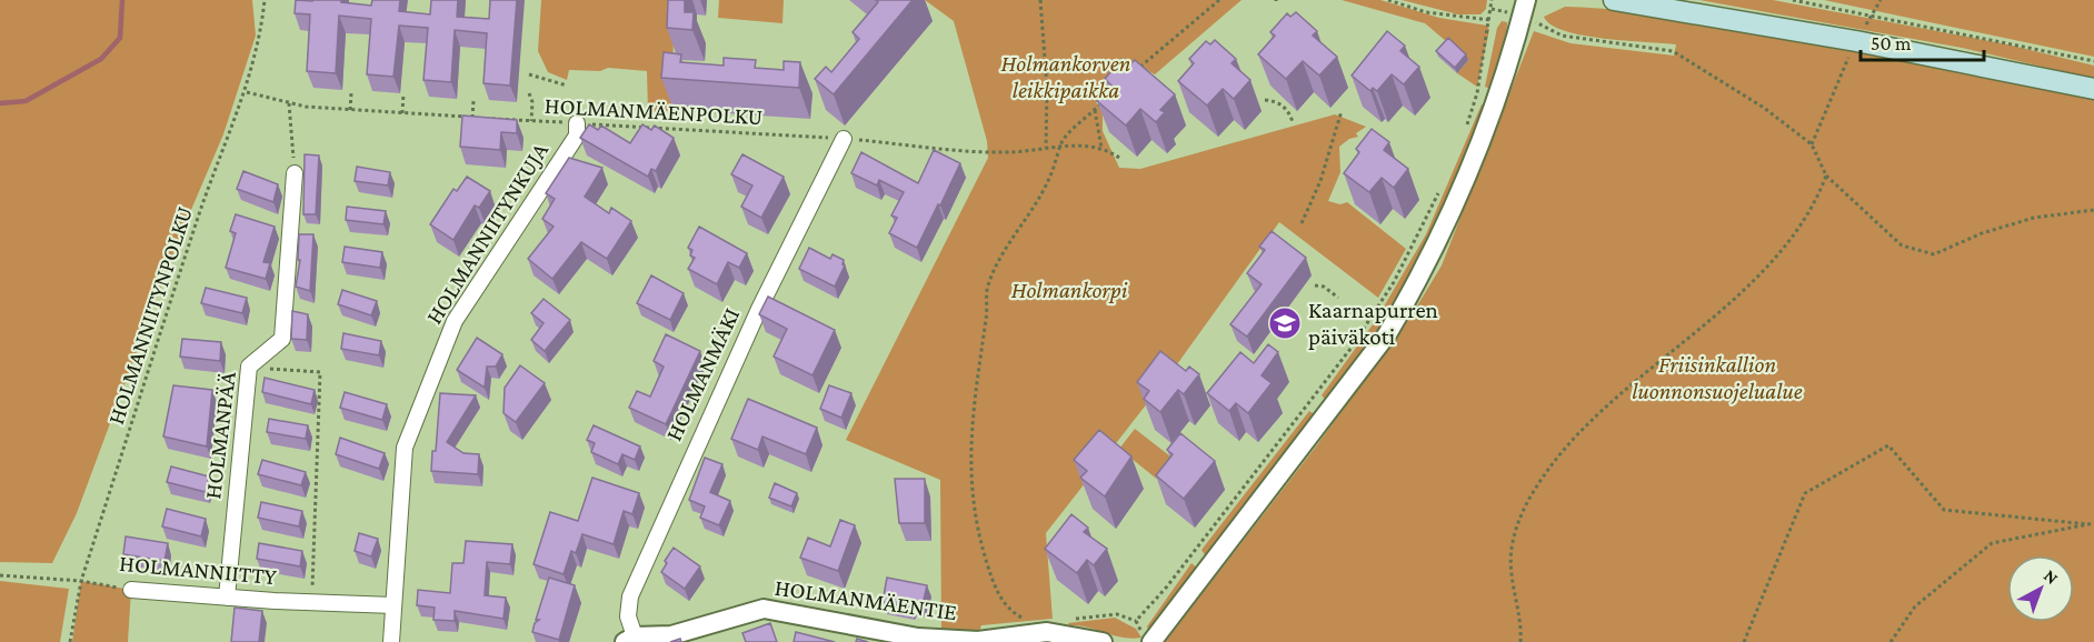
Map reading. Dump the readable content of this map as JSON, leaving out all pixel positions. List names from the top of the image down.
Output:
{
  "streets": {
    "street": [
      "HOLMANNIITYNKUJA",
      "HOLMANMÄKI",
      "HOLMANPÄÄ",
      "HOLMANNIITTY",
      "HOLMANMÄENTIE"
    ],
    "path": ["HOLMANMÄENPOLKU", "HOLMANNIITYNPOLKU"]
  },
  "crossings": [
    ["HOLMANMÄENPOLKU", "HOLMANNIITYNKUJA"],
    ["HOLMANMÄENPOLKU", "HOLMANNIITYNPOLKU"],
    ["HOLMANMÄENPOLKU", "HOLMANMÄKI"],
    ["HOLMANNIITYNKUJA", "HOLMANNIITTY"],
    ["HOLMANNIITYNPOLKU", "HOLMANNIITTY"],
    ["HOLMANMÄKI", "HOLMANMÄENTIE"],
    ["HOLMANPÄÄ", "HOLMANNIITTY"]
  ],
  "parks": ["Holmankorven leikkipaikka", "Holmankorpi", "Friisinkallion luonnonsuojelualue"],
  "places": {
    "school or university": ["Kaarnapurren päiväkoti"]
  },
  "scale_bar": "50 m",
  "north": "top right"
}
